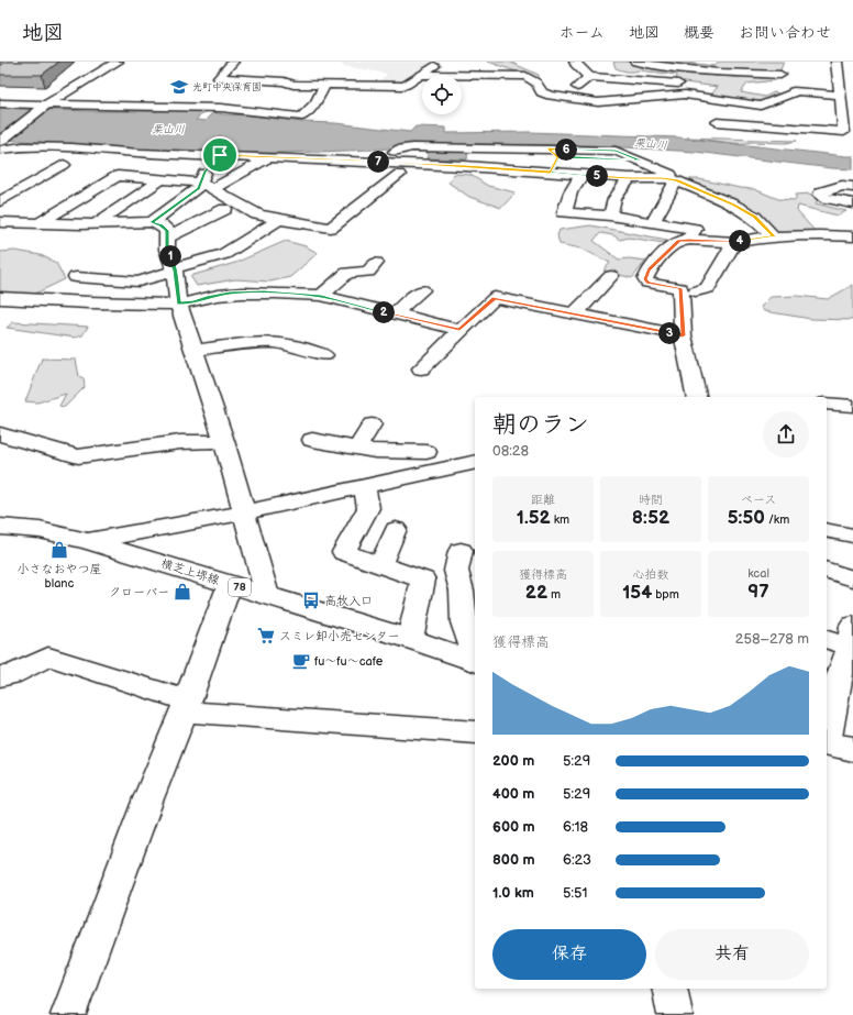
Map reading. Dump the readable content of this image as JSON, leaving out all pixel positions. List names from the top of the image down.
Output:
{
  "streets": {
    "main road": ["横芝上堺線", "78"]
  },
  "water": ["栗山川"],
  "places": {
    "school or university": ["光町中央保育園"],
    "shop": ["小さなおやつ屋 blanc", "クローバー"],
    "bus stop": ["高牧入口"],
    "supermarket": ["スミレ卸小売センター"],
    "cafe": ["fu～fu～cafe"]
  },
  "page": {
    "header": "地図",
    "nav": [
      "ホーム",
      "地図",
      "概要",
      "お問い合わせ"
    ],
    "pins": [
      "6",
      "7",
      "5",
      "4",
      "1",
      "2",
      "3"
    ],
    "heading": ["朝のラン", "08:28"],
    "stats": [
      ["距離", "1.52 km"],
      ["時間", "8:52"],
      ["ペース", "5:50 /km"],
      ["獲得標高", "22 m"],
      ["心拍数", "154 bpm"],
      ["kcal", "97"]
    ],
    "chart": ["獲得標高", "258–278 m"],
    "list": [
      {
        "name": "200 m",
        "note": "5:29"
      },
      {
        "name": "400 m",
        "note": "5:29"
      },
      {
        "name": "600 m",
        "note": "6:18"
      },
      {
        "name": "800 m",
        "note": "6:23"
      },
      {
        "name": "1.0 km",
        "note": "5:51"
      }
    ],
    "buttons": ["保存", "共有"]
  }
}
